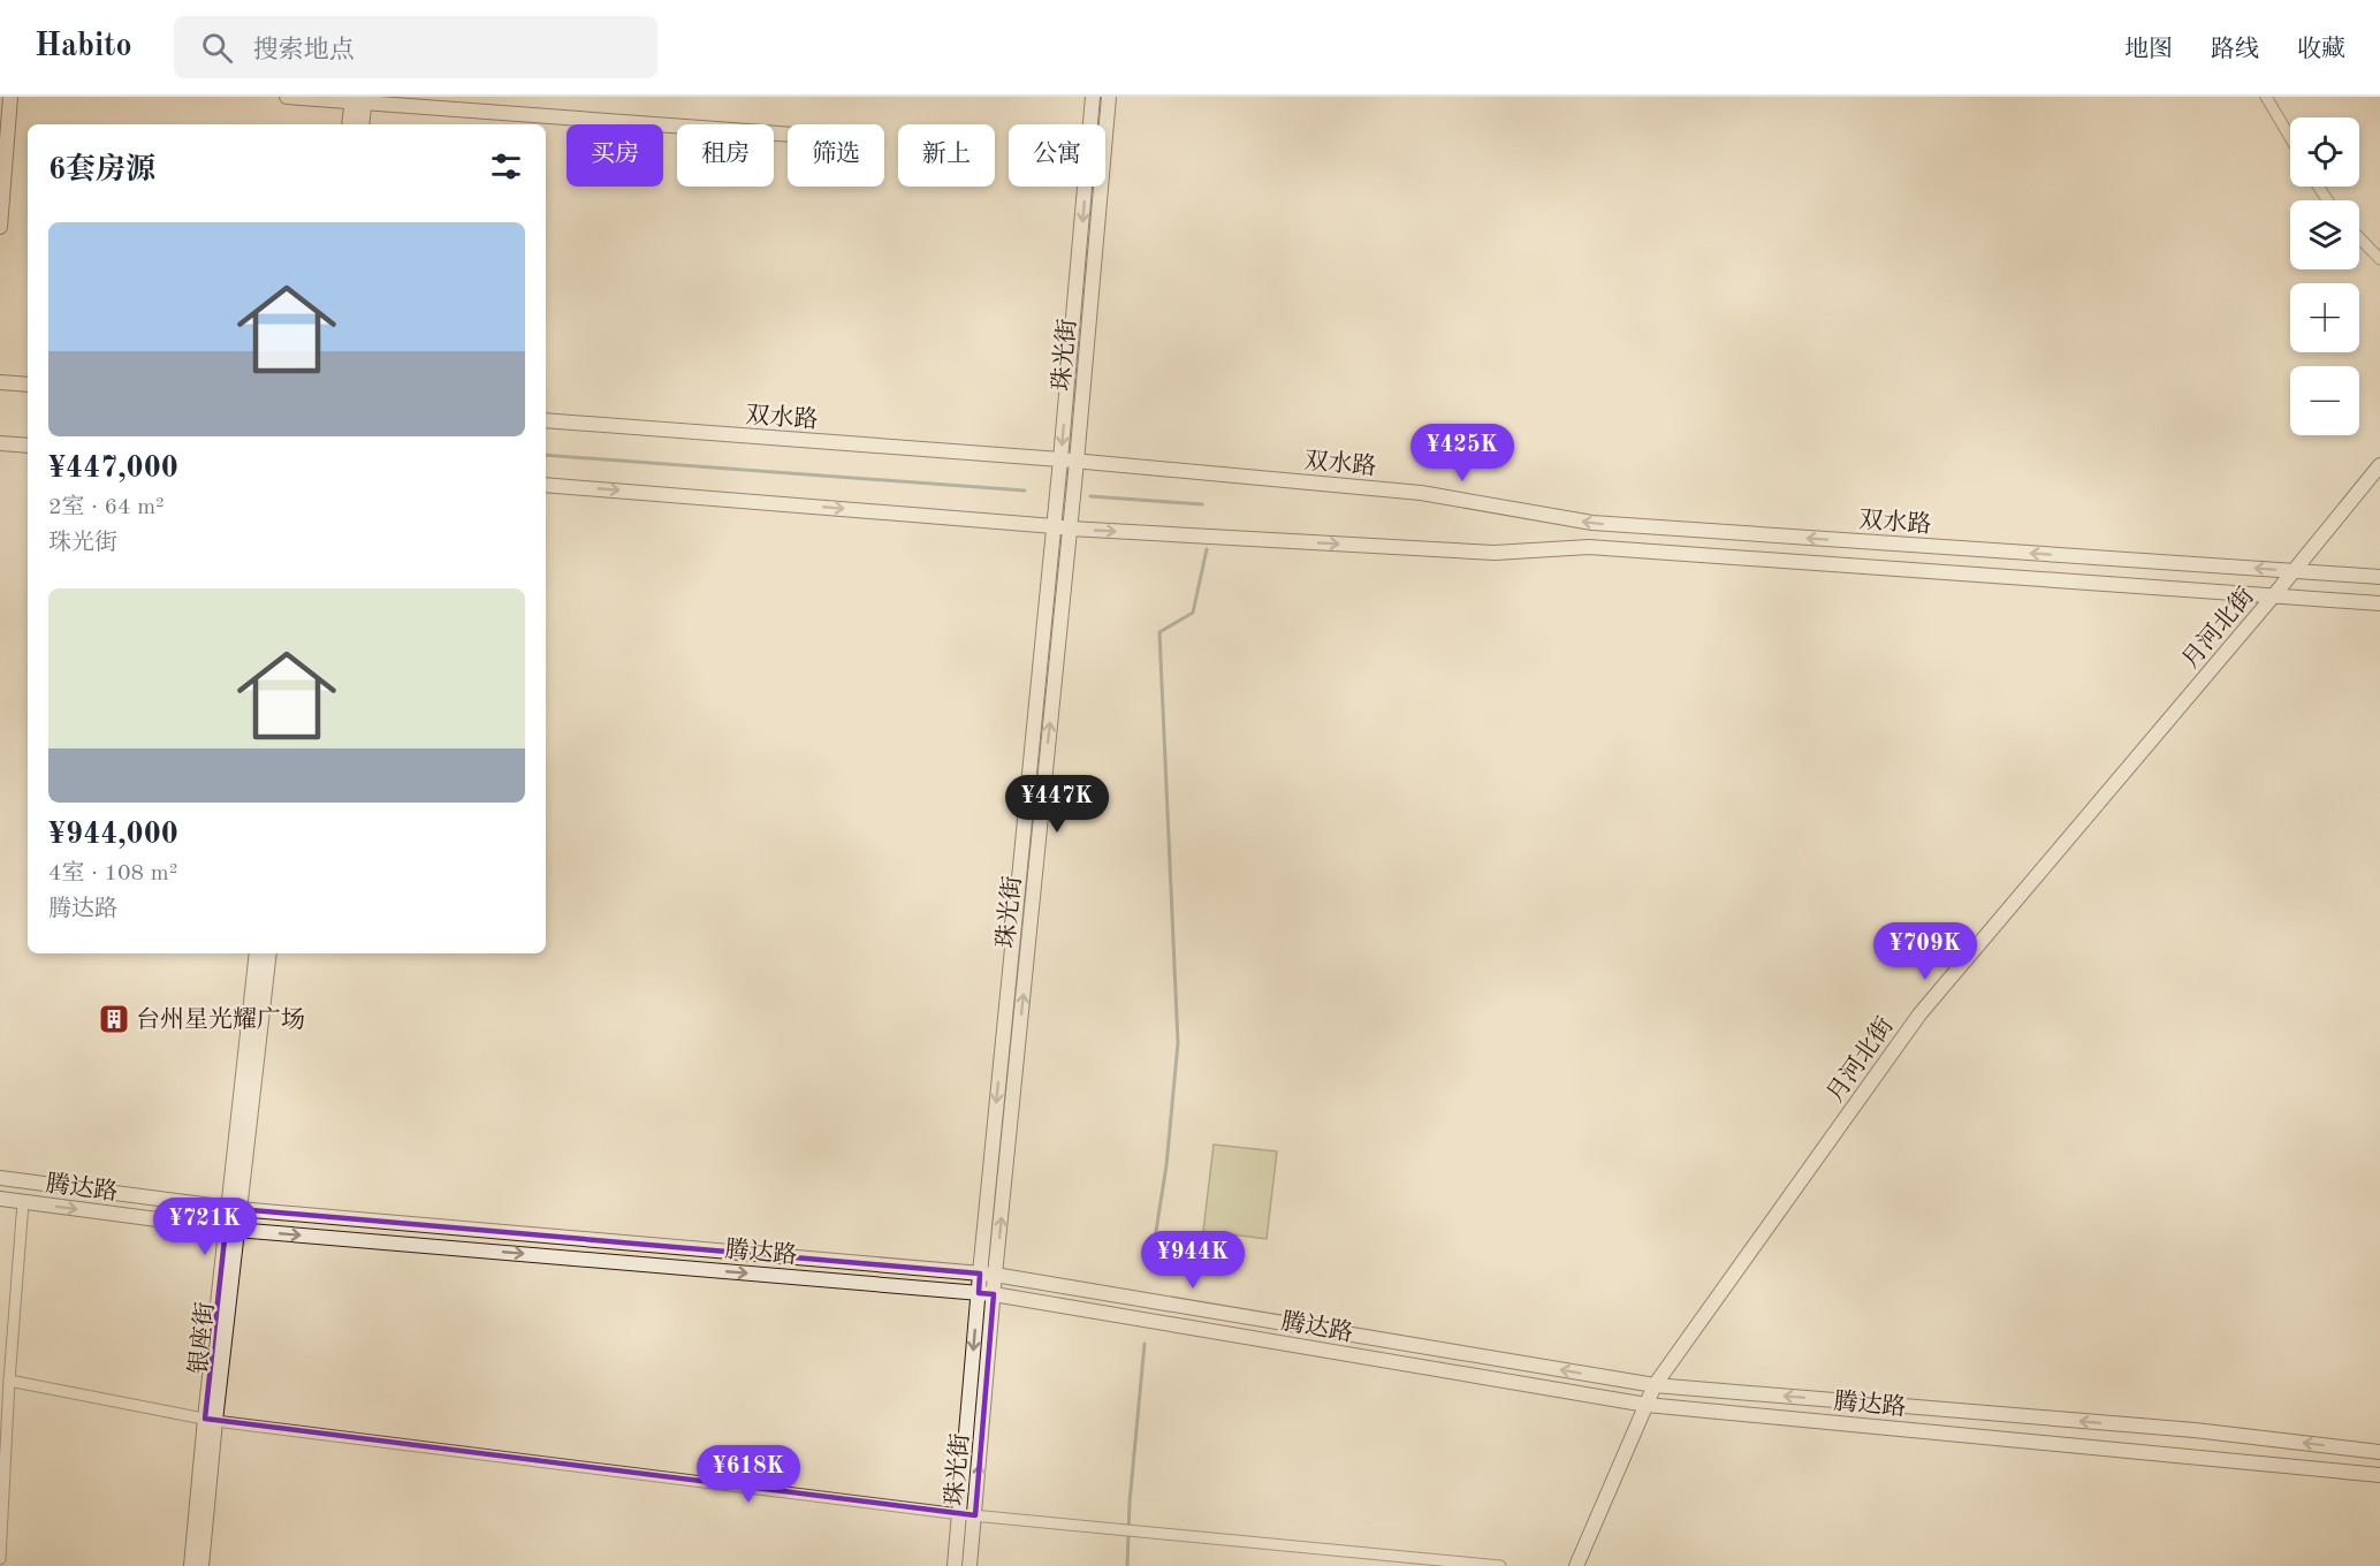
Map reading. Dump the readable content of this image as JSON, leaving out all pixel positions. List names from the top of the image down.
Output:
{
  "streets": {
    "main road": [
      "珠光街",
      "双水路",
      "月河北街",
      "腾达路"
    ]
  },
  "crossings": [
    ["珠光街", "双水路"],
    ["珠光街", "腾达路"],
    ["双水路", "月河北街"],
    ["月河北街", "腾达路"]
  ],
  "places": {
    "building": ["台州星光耀广场"]
  },
  "page": {
    "header": "Habito",
    "search": "搜索地点",
    "nav": ["地图", "路线", "收藏"],
    "map_buttons": ["+", "−"],
    "chip": [
      "买房",
      "租房",
      "筛选",
      "新上",
      "公寓"
    ],
    "heading": "6套房源",
    "list": [
      {
        "name": "¥447,000",
        "note": "2室 · 64 m² · 珠光街"
      },
      {
        "name": "¥944,000",
        "note": "4室 · 108 m² · 腾达路"
      }
    ],
    "price": [
      "¥425K",
      "¥447K",
      "¥709K",
      "¥721K",
      "¥944K",
      "¥618K"
    ]
  }
}
